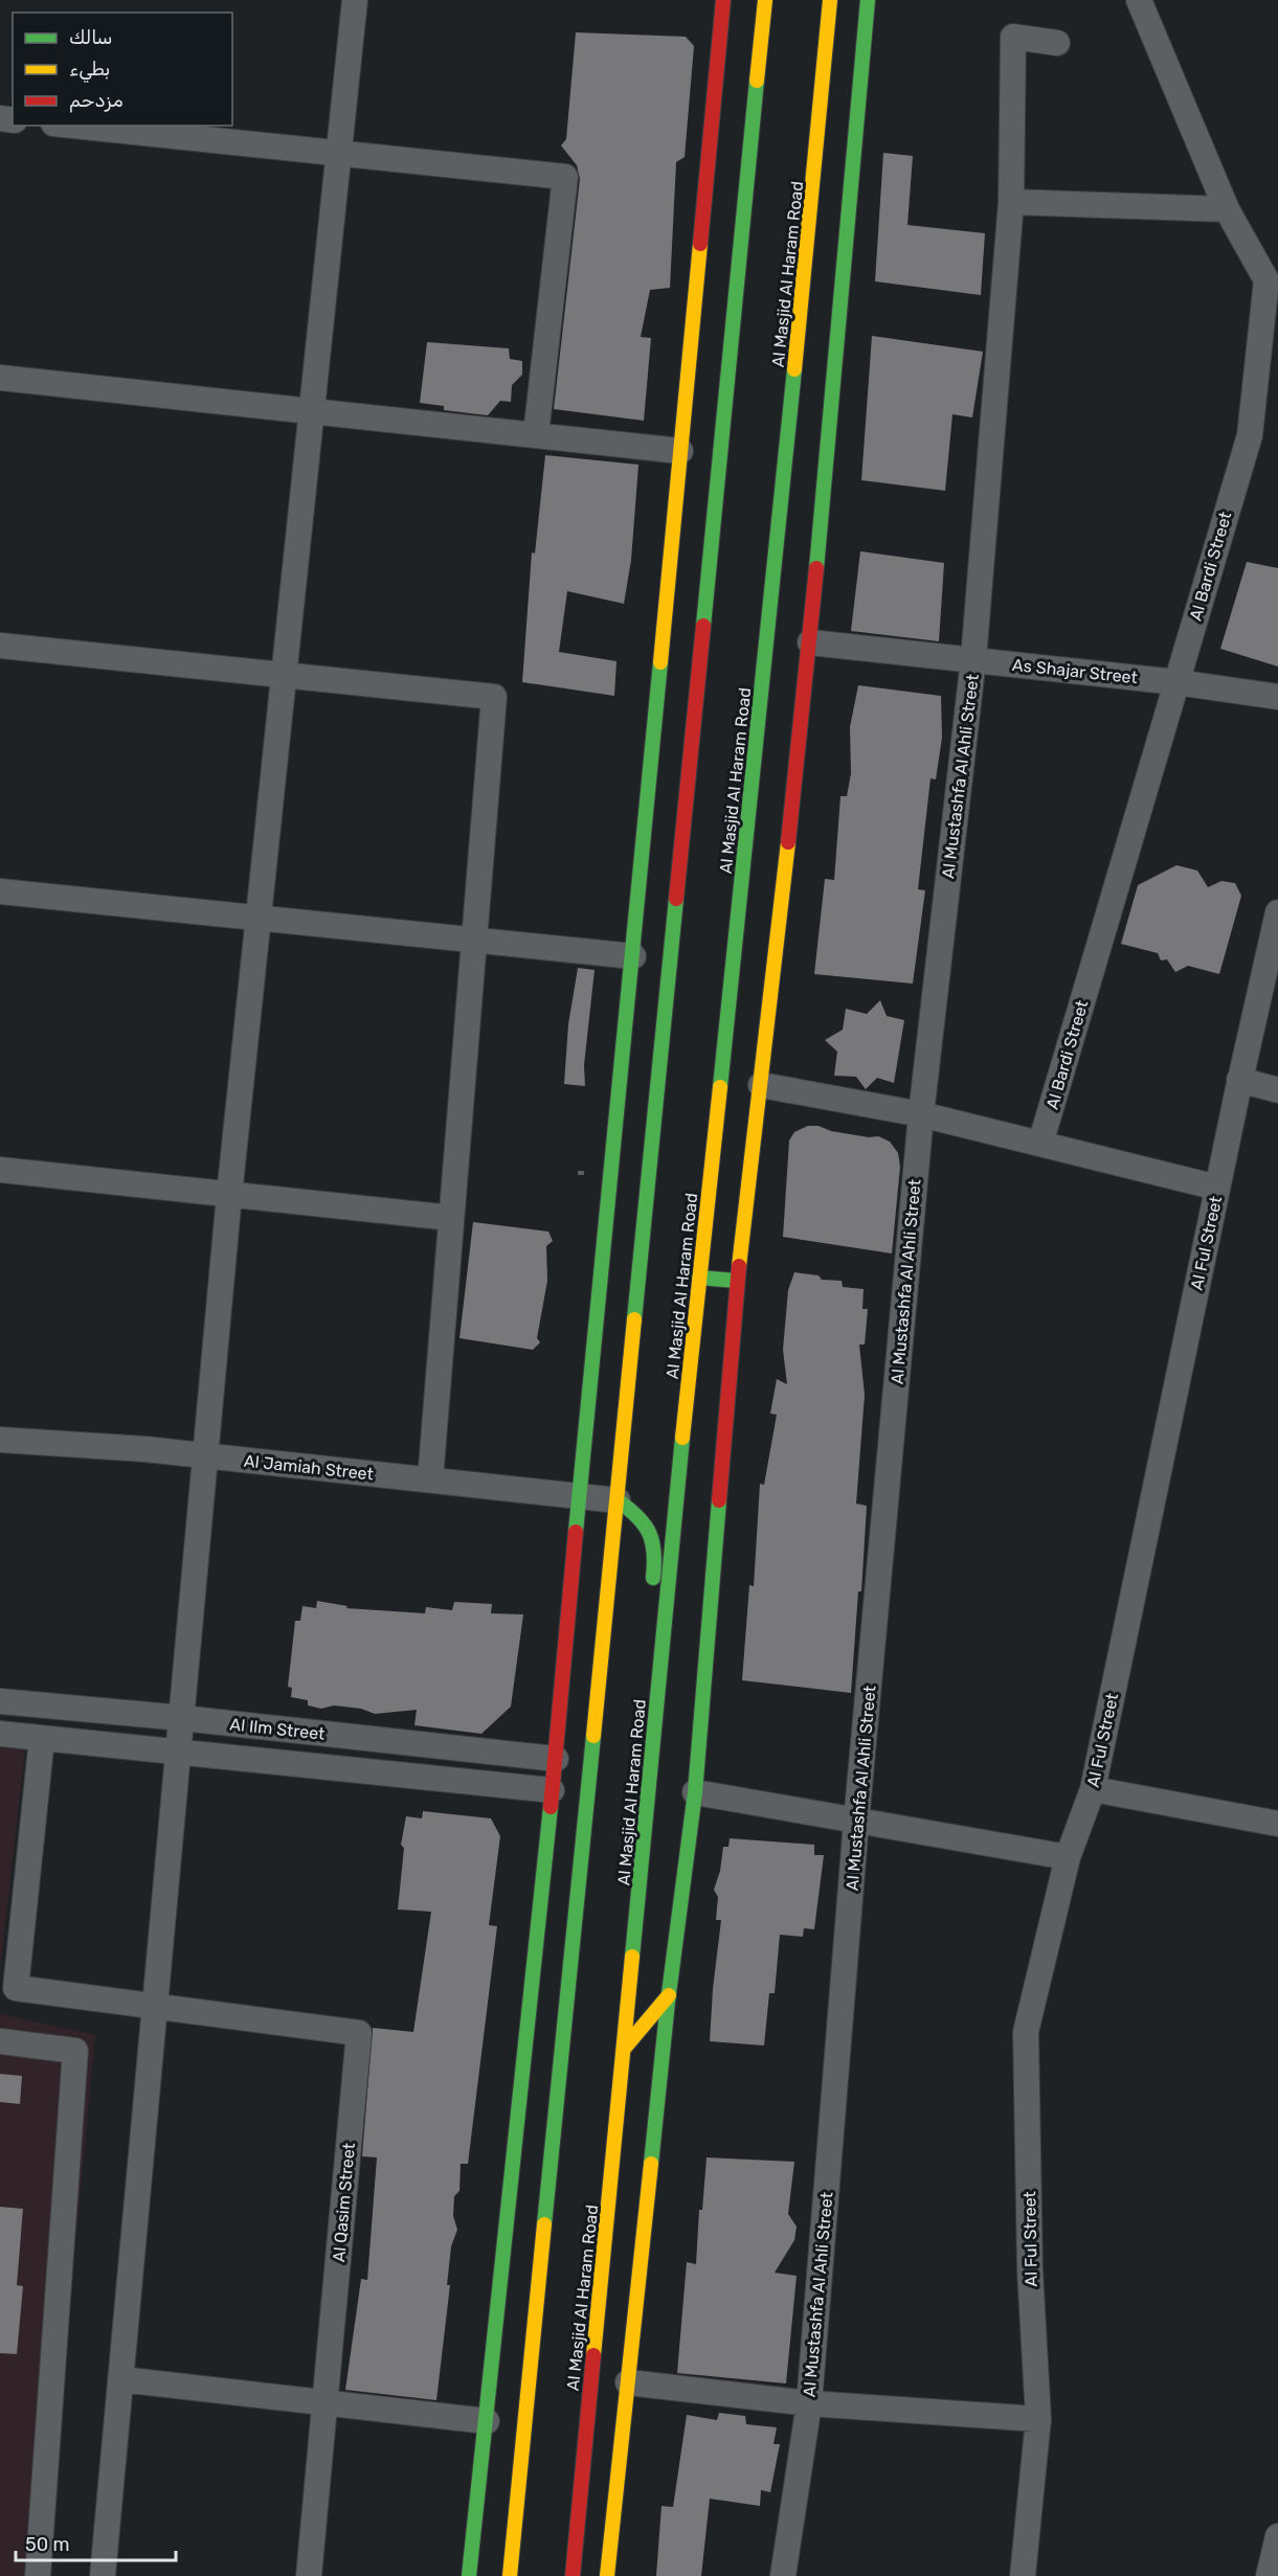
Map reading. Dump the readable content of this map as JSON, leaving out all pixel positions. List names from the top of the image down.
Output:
{
  "streets": {
    "main road": ["Al Masjid Al Haram Road"],
    "street": [
      "Al Bardi Street",
      "As Shajar Street",
      "Al Mustashfa Al Ahli Street",
      "Al Ful Street",
      "Al Jamiah Street",
      "Al Ilm Street",
      "Al Qasim Street"
    ]
  },
  "crossings": [
    ["Al Bardi Street", "As Shajar Street"],
    ["As Shajar Street", "Al Mustashfa Al Ahli Street"]
  ],
  "legend": ["سالك", "بطيء", "مزدحم"],
  "scale_bar": "50 m"
}
